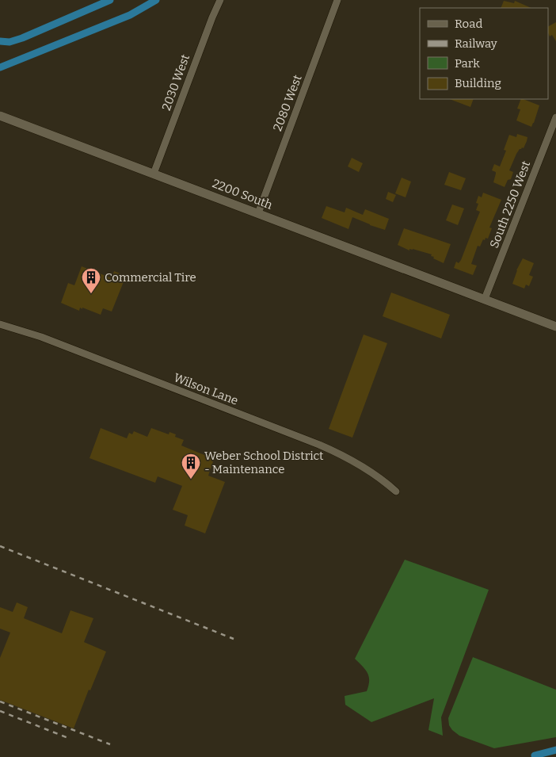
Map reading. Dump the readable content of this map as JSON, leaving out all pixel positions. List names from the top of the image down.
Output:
{
  "streets": {
    "street": [
      "2030 West",
      "2080 West",
      "2200 South",
      "South 2250 West",
      "Wilson Lane"
    ]
  },
  "crossings": [
    ["2030 West", "2200 South"],
    ["2080 West", "2200 South"],
    ["2200 South", "South 2250 West"]
  ],
  "places": {
    "building": ["Commercial Tire", "Weber School District - Maintenance"]
  },
  "legend": [
    "Road",
    "Railway",
    "Park",
    "Building"
  ]
}
